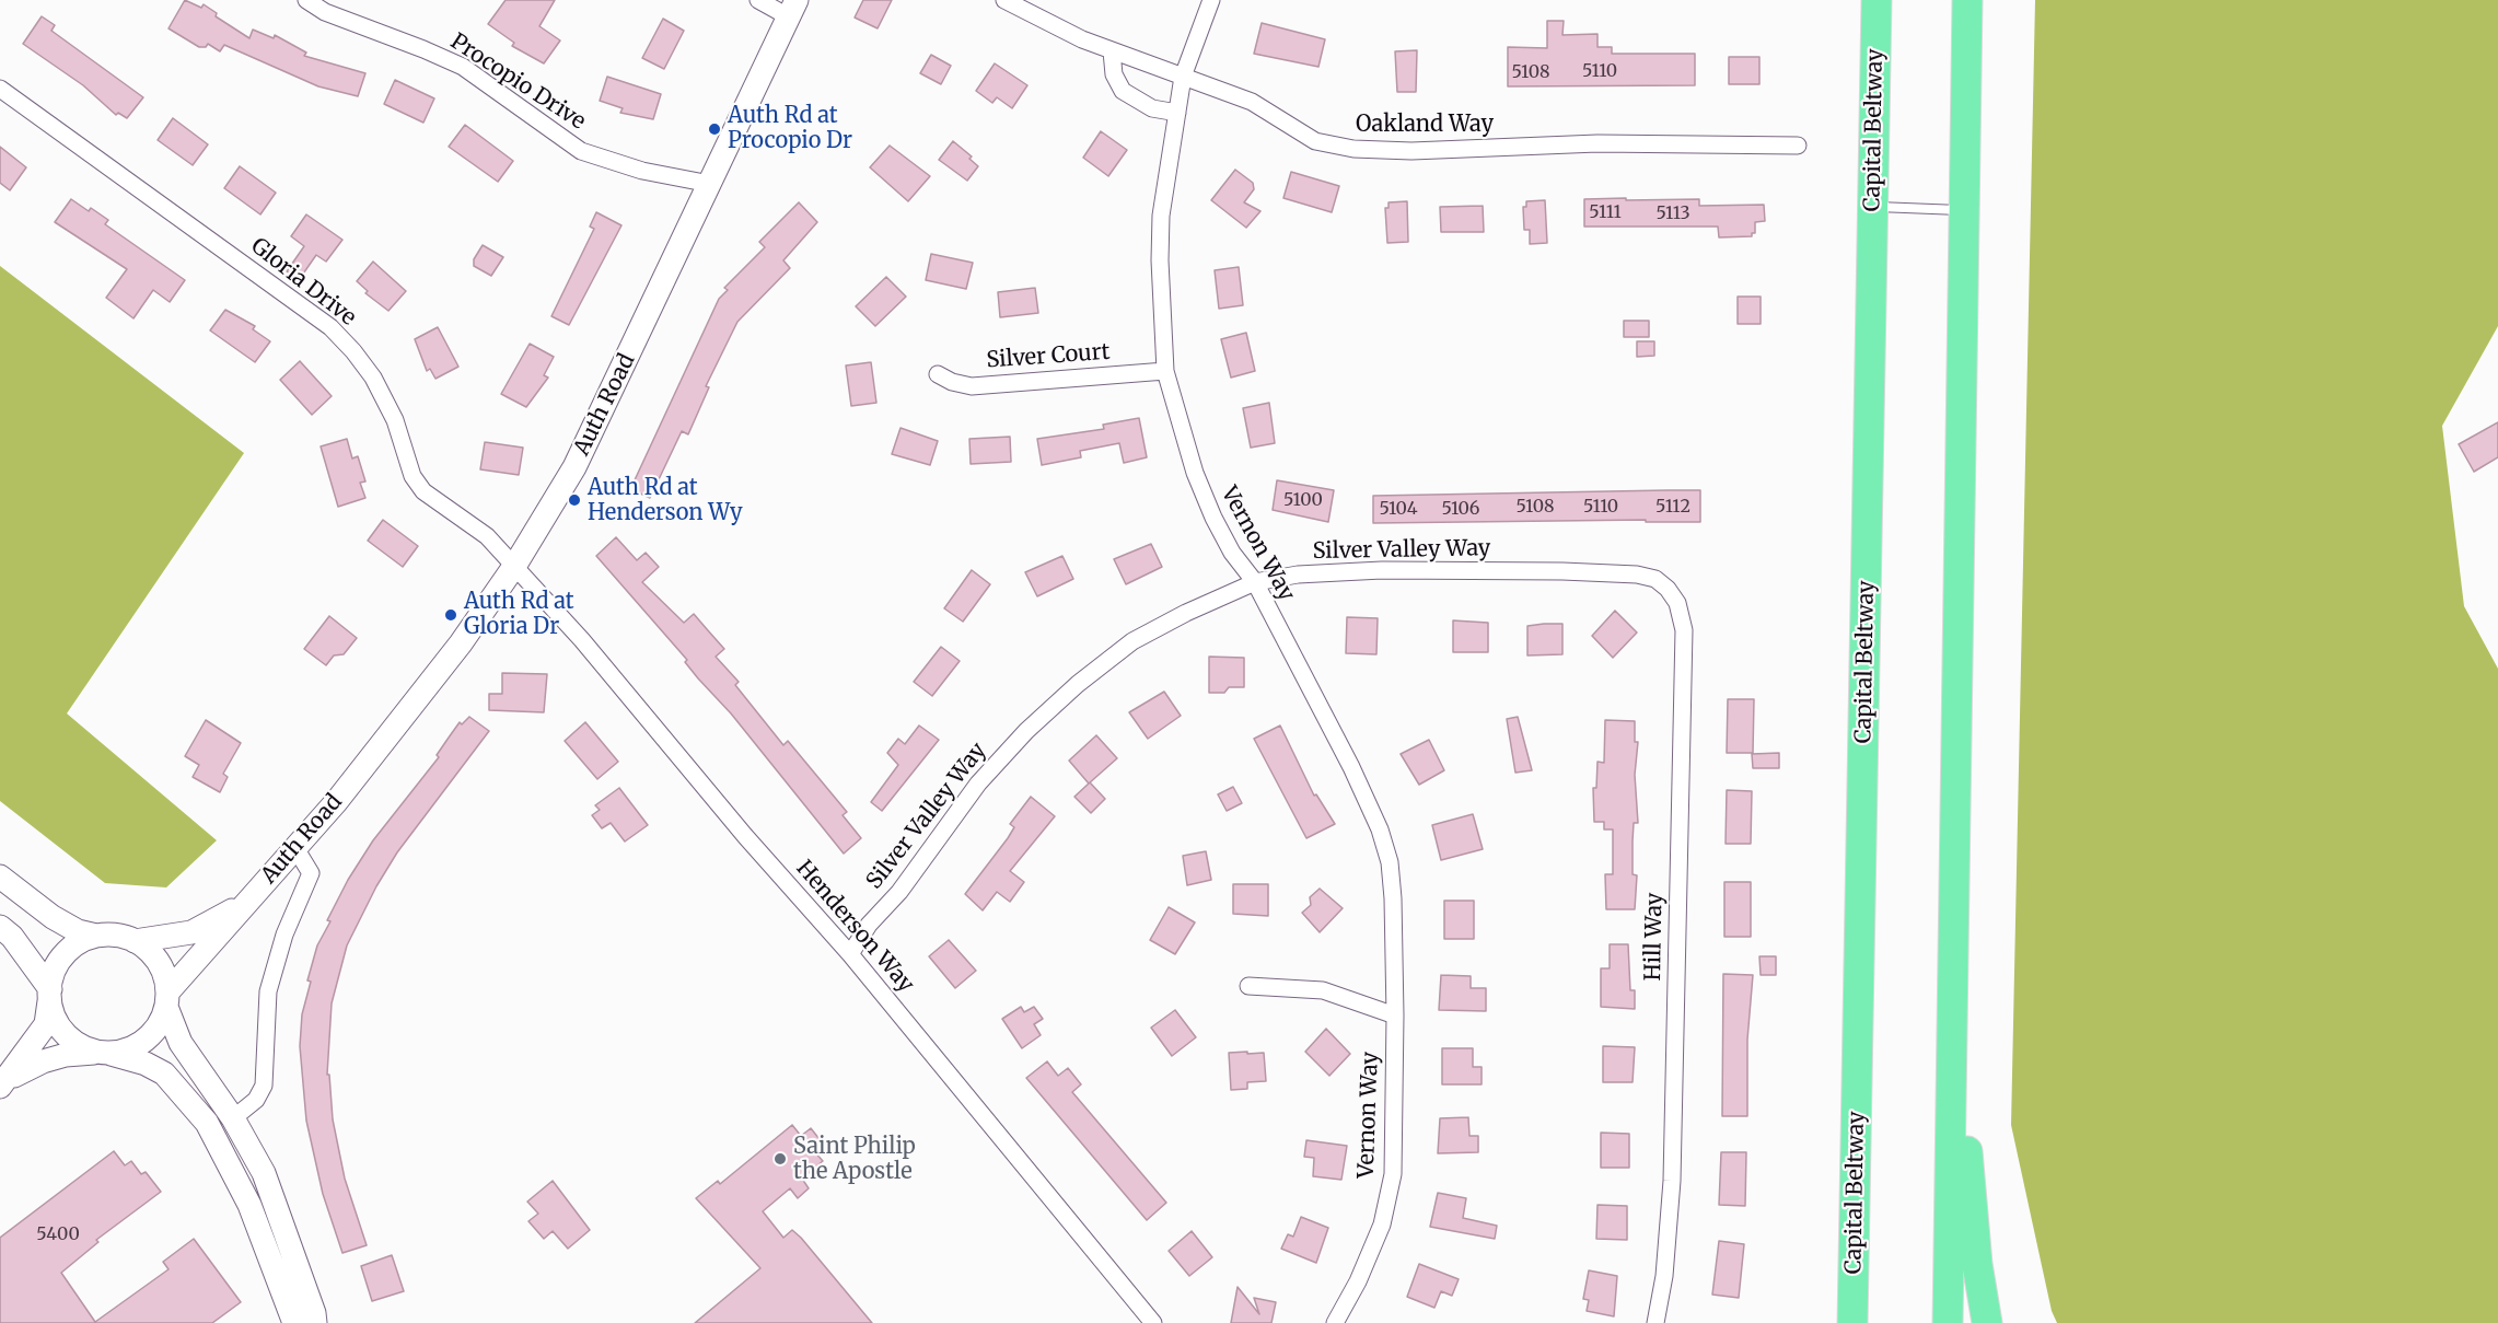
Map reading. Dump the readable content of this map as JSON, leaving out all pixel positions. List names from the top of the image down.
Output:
{
  "streets": {
    "highway": ["Capital Beltway"],
    "main road": ["Auth Road"],
    "street": [
      "Procopio Drive",
      "Oakland Way",
      "Gloria Drive",
      "Silver Court",
      "Vernon Way",
      "Silver Valley Way",
      "Henderson Way",
      "Hill Way"
    ]
  },
  "crossings": [
    ["Procopio Drive", "Auth Road"],
    ["Oakland Way", "Vernon Way"],
    ["Gloria Drive", "Auth Road"],
    ["Gloria Drive", "Henderson Way"],
    ["Silver Court", "Vernon Way"],
    ["Auth Road", "Henderson Way"],
    ["Vernon Way", "Silver Valley Way"],
    ["Silver Valley Way", "Henderson Way"],
    ["Silver Valley Way", "Hill Way"]
  ],
  "places": [
    "Auth Rd at Procopio Dr",
    "Auth Rd at Henderson Wy",
    "Auth Rd at Gloria Dr",
    "Saint Philip the Apostle"
  ],
  "house_numbers": [
    "5110",
    "5108",
    "5111",
    "5113",
    "5100",
    "5108",
    "5110",
    "5112",
    "5104",
    "5106",
    "5400"
  ]
}
